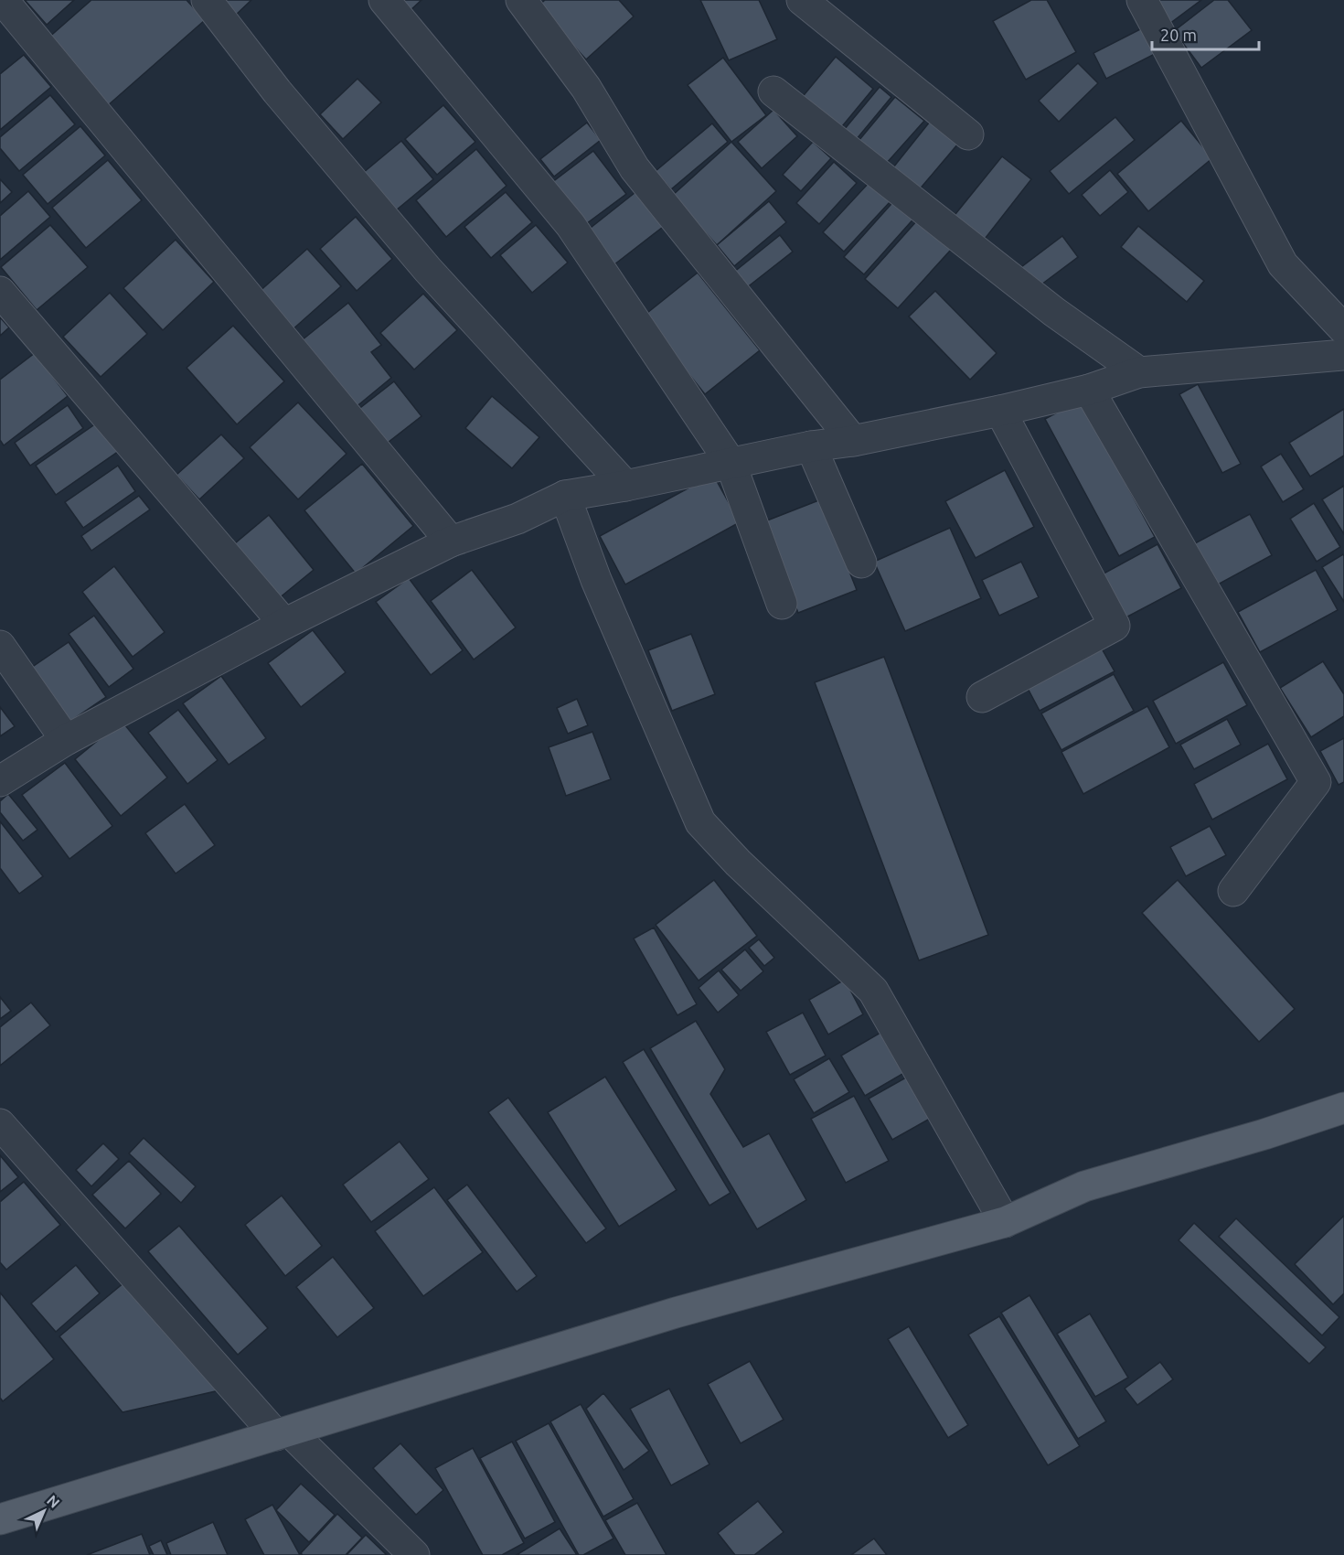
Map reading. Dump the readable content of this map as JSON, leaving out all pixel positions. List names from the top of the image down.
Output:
{
  "scale_bar": "20 m",
  "north": "top right"
}
